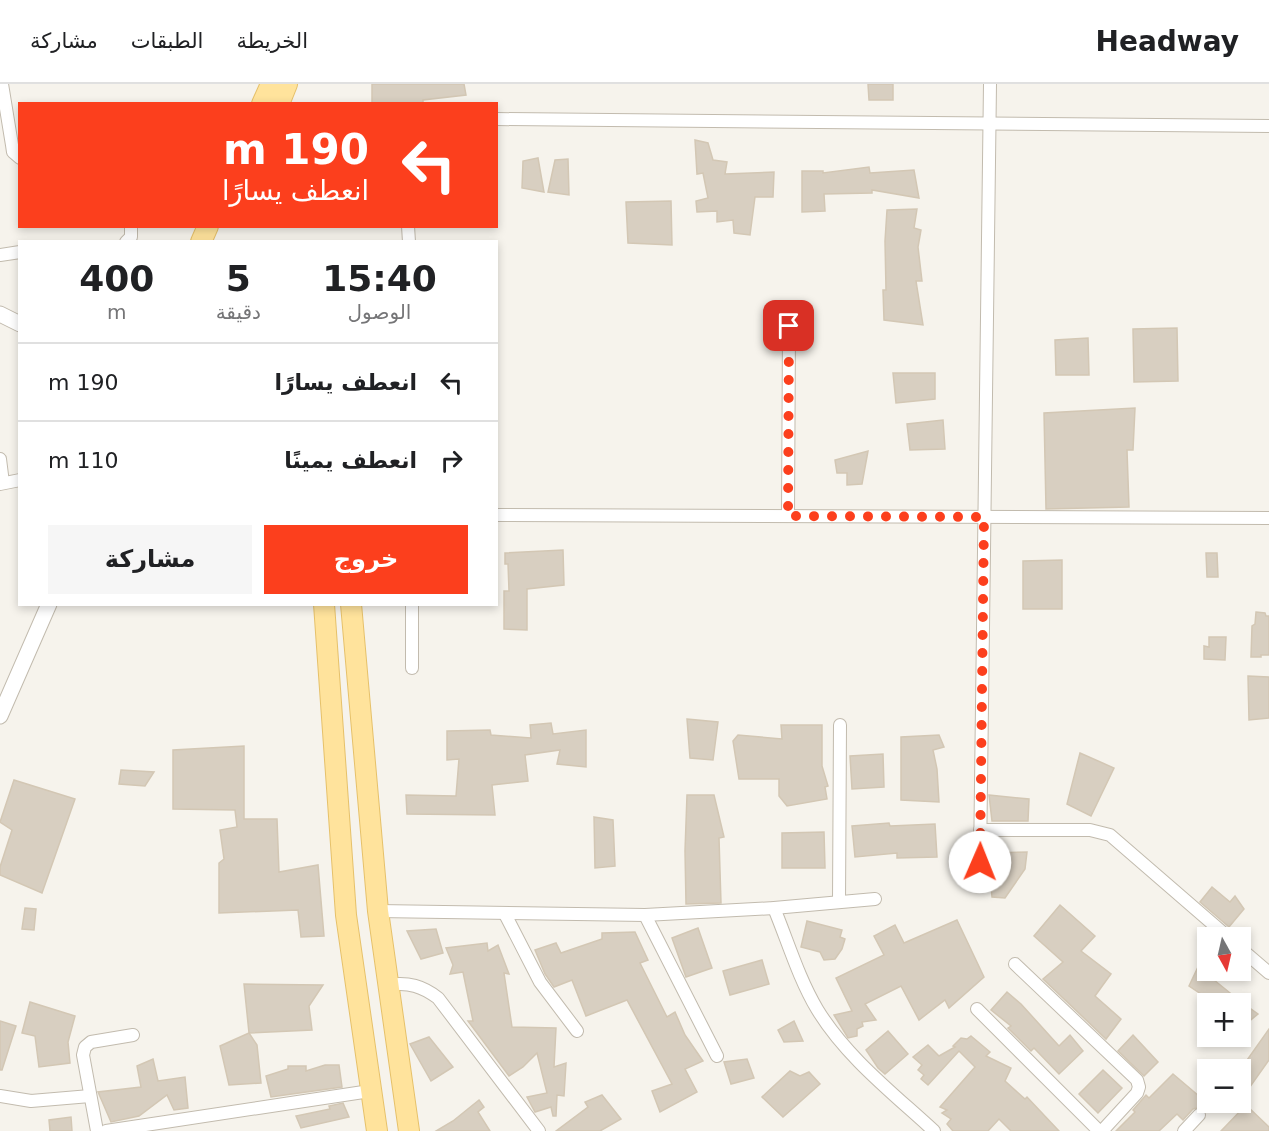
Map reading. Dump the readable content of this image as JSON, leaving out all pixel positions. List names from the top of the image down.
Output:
{
  "north": "bottom",
  "page": {
    "header": "Headway",
    "nav": ["الخريطة", "الطبقات", "مشاركة"],
    "turn": ["190 m", "انعطف يسارًا"],
    "eta": [
      "15:40",
      "الوصول",
      "5",
      "دقيقة",
      "400",
      "m"
    ],
    "list": [
      {
        "name": "انعطف يسارًا",
        "value": "190 m"
      },
      {
        "name": "انعطف يمينًا",
        "value": "110 m"
      }
    ],
    "buttons": ["خروج", "مشاركة"],
    "map_buttons": ["+", "−"]
  }
}
